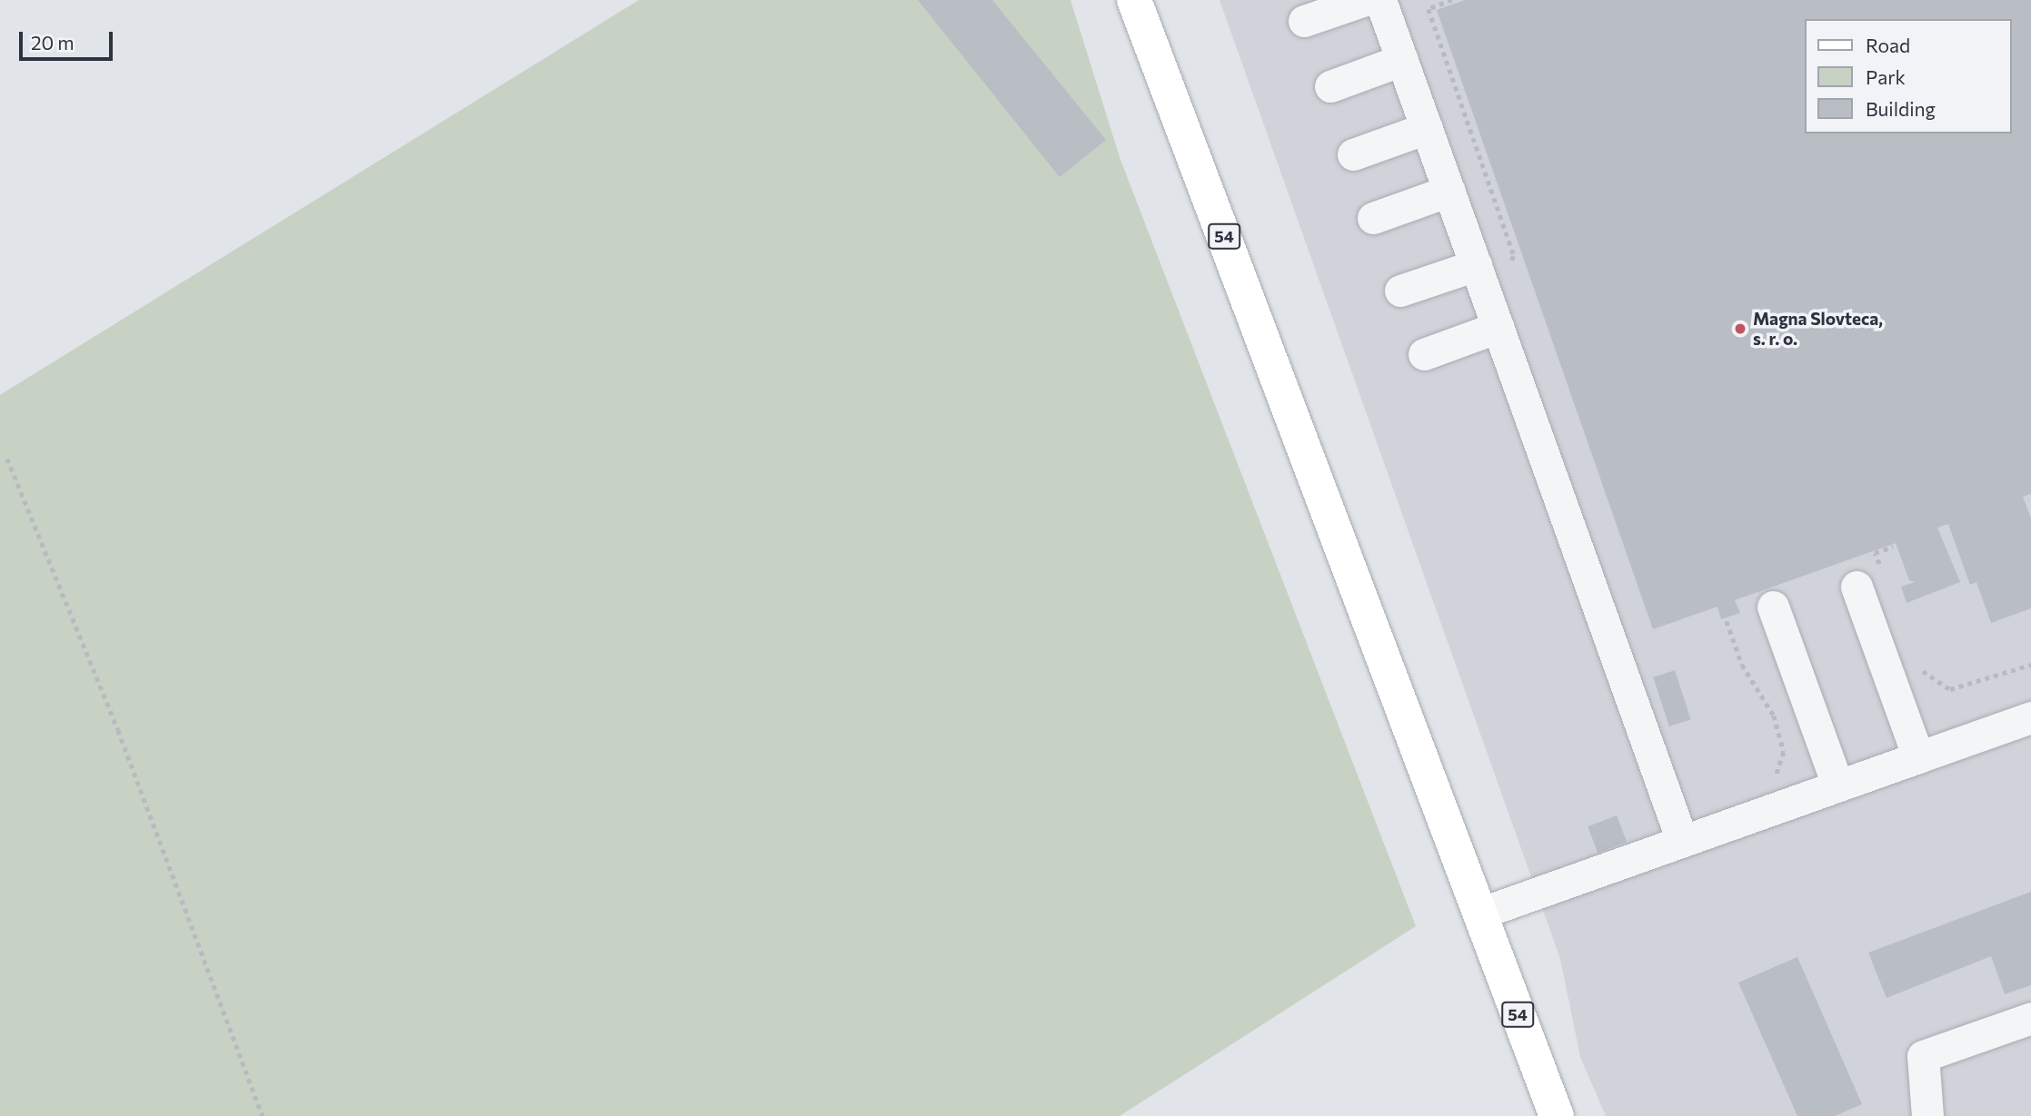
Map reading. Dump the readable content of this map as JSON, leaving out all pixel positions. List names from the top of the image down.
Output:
{
  "streets": {
    "main road": ["54"]
  },
  "places": ["Magna Slovteca, s. r. o."],
  "legend": ["Road", "Park", "Building"],
  "scale_bar": "20 m"
}
